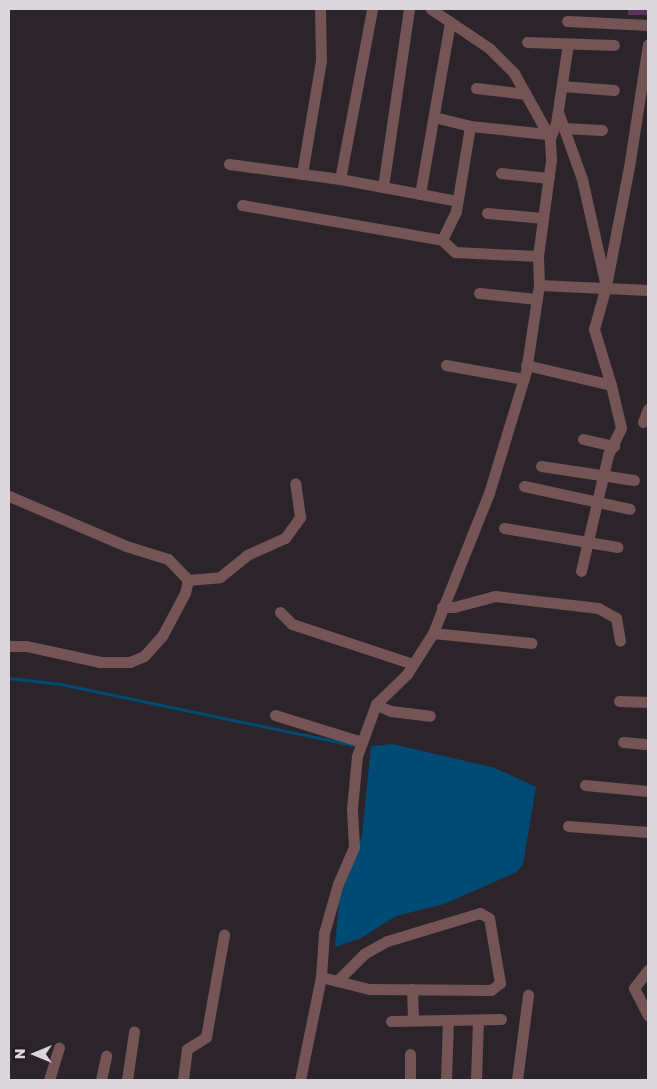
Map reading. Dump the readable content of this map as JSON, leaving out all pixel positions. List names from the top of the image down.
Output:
{
  "north": "left"
}
